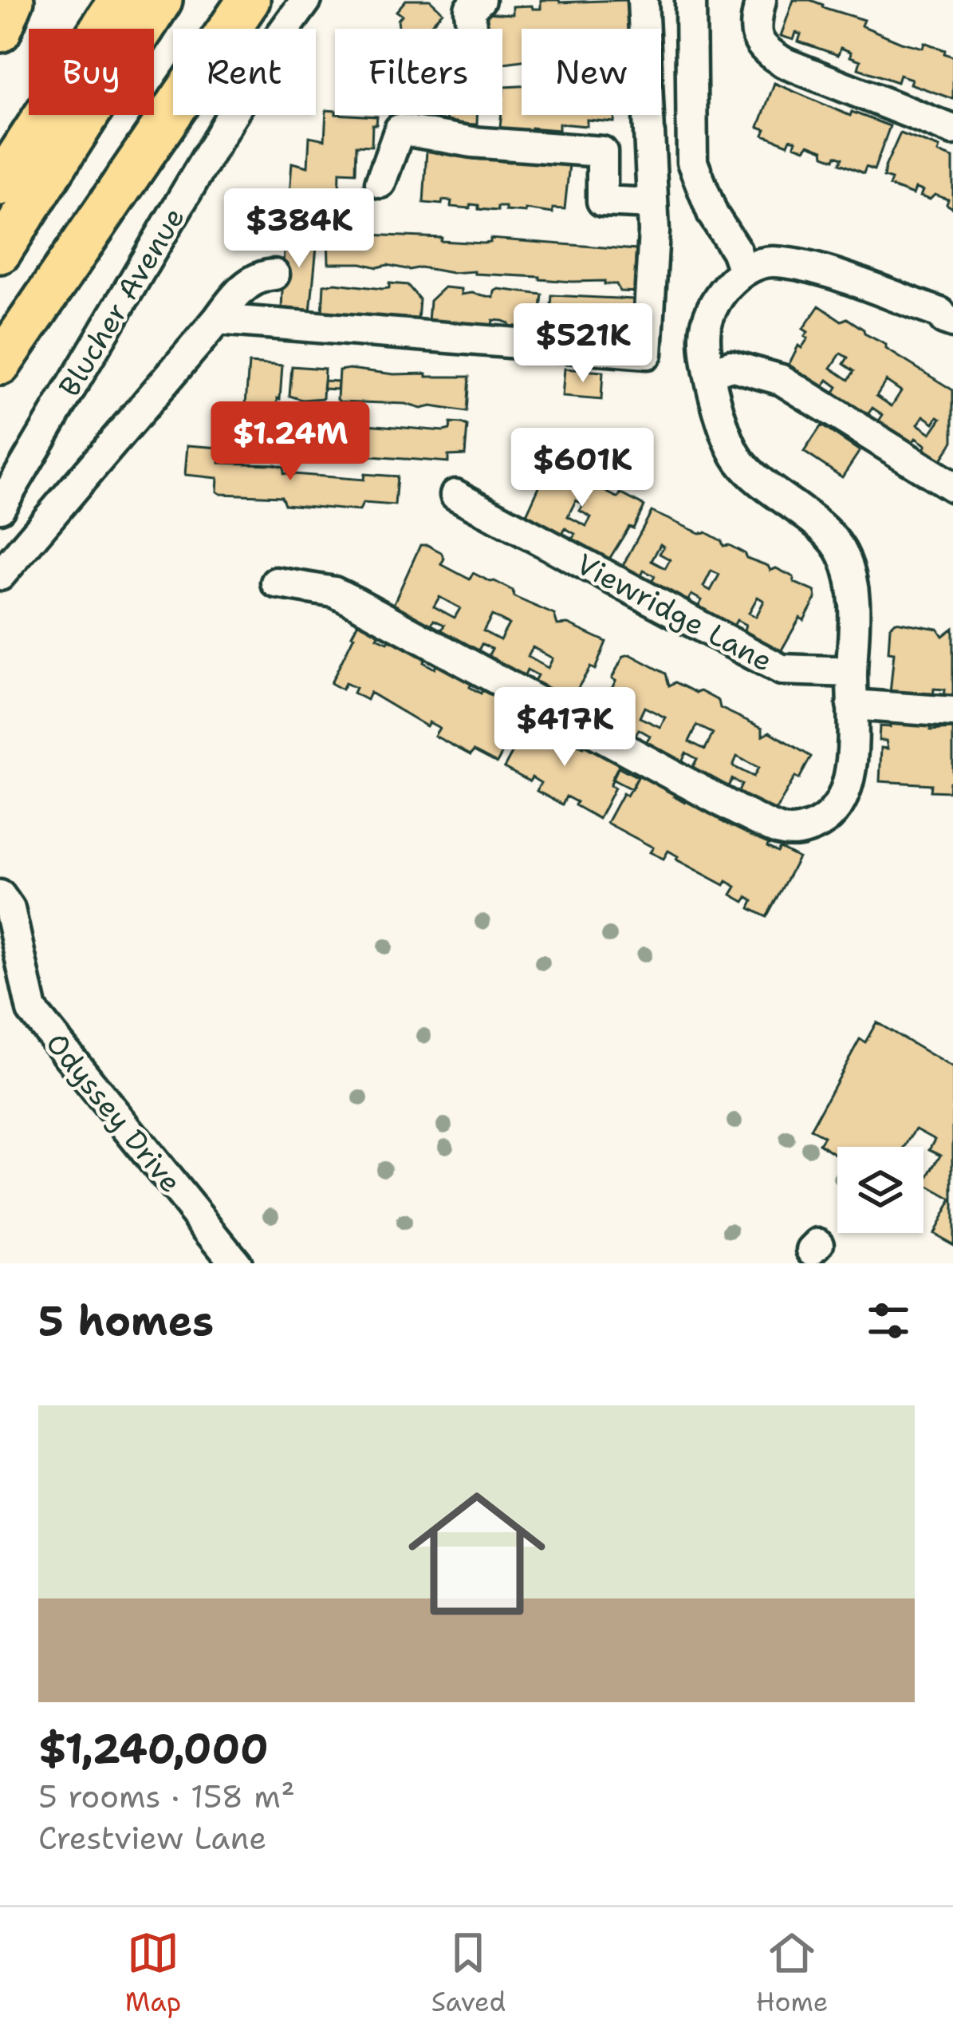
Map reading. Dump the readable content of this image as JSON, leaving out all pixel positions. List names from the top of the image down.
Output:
{
  "streets": {
    "street": ["Blucher Avenue", "Viewridge Lane", "Odyssey Drive"]
  },
  "page": {
    "chip": [
      "Buy",
      "Rent",
      "Filters",
      "New"
    ],
    "price": [
      "$384K",
      "$521K",
      "$1.24M",
      "$601K",
      "$417K"
    ],
    "heading": "5 homes",
    "list": [
      {
        "name": "$1,240,000",
        "note": "5 rooms · 158 m² · Crestview Lane"
      }
    ],
    "tabs": ["Map", "Saved", "Home"]
  }
}
